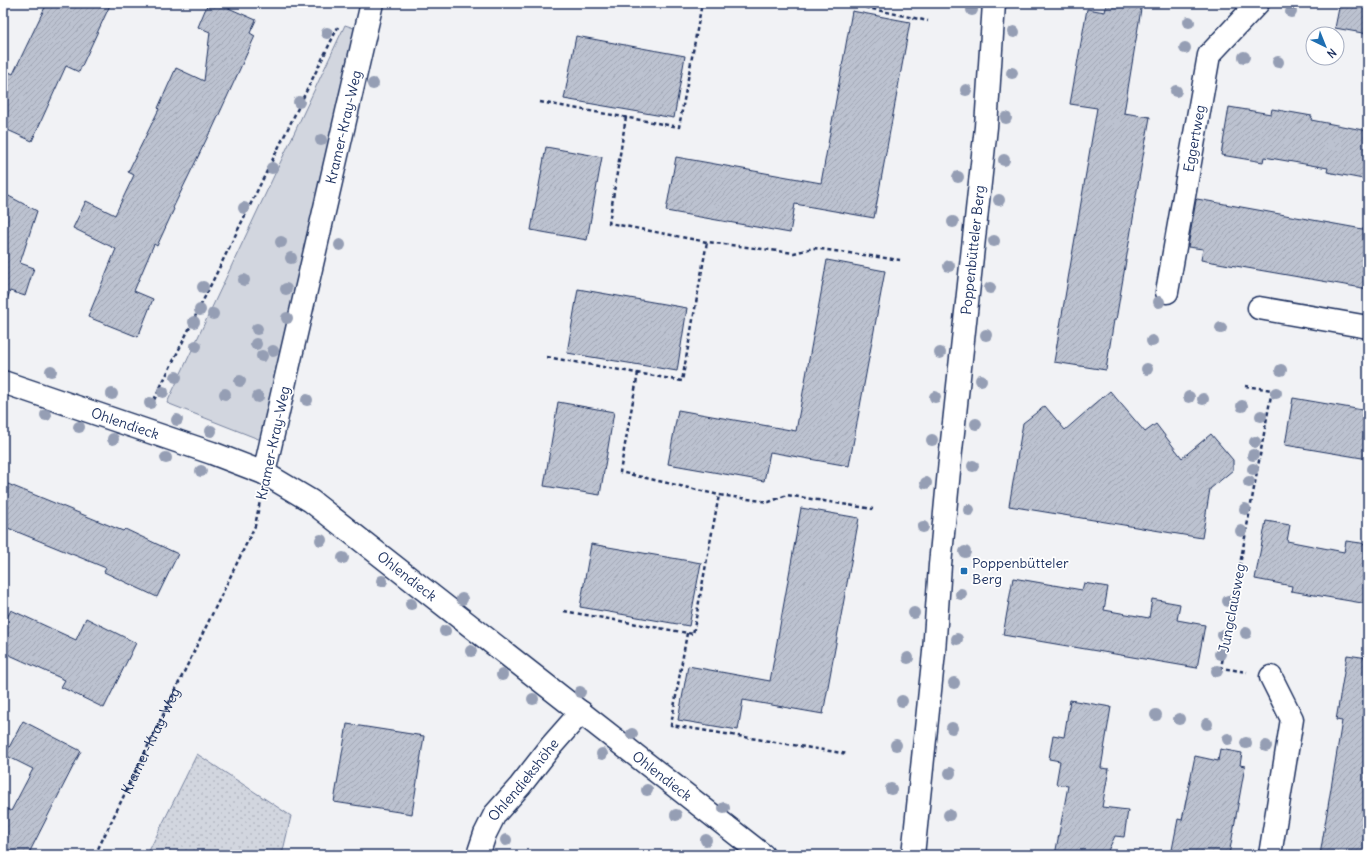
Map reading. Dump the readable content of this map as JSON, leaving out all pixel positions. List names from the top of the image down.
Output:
{
  "streets": {
    "street": [
      "Kramer-Kray-Weg",
      "Eggertweg",
      "Poppenbütteler Berg",
      "Ohlendieck",
      "Ohlendiekshöhe"
    ],
    "path": ["Jungclausweg"]
  },
  "crossings": [
    ["Kramer-Kray-Weg", "Ohlendieck"],
    ["Ohlendieck", "Ohlendiekshöhe"]
  ],
  "places": {
    "transit": ["Poppenbütteler Berg"]
  },
  "north": "bottom right"
}
